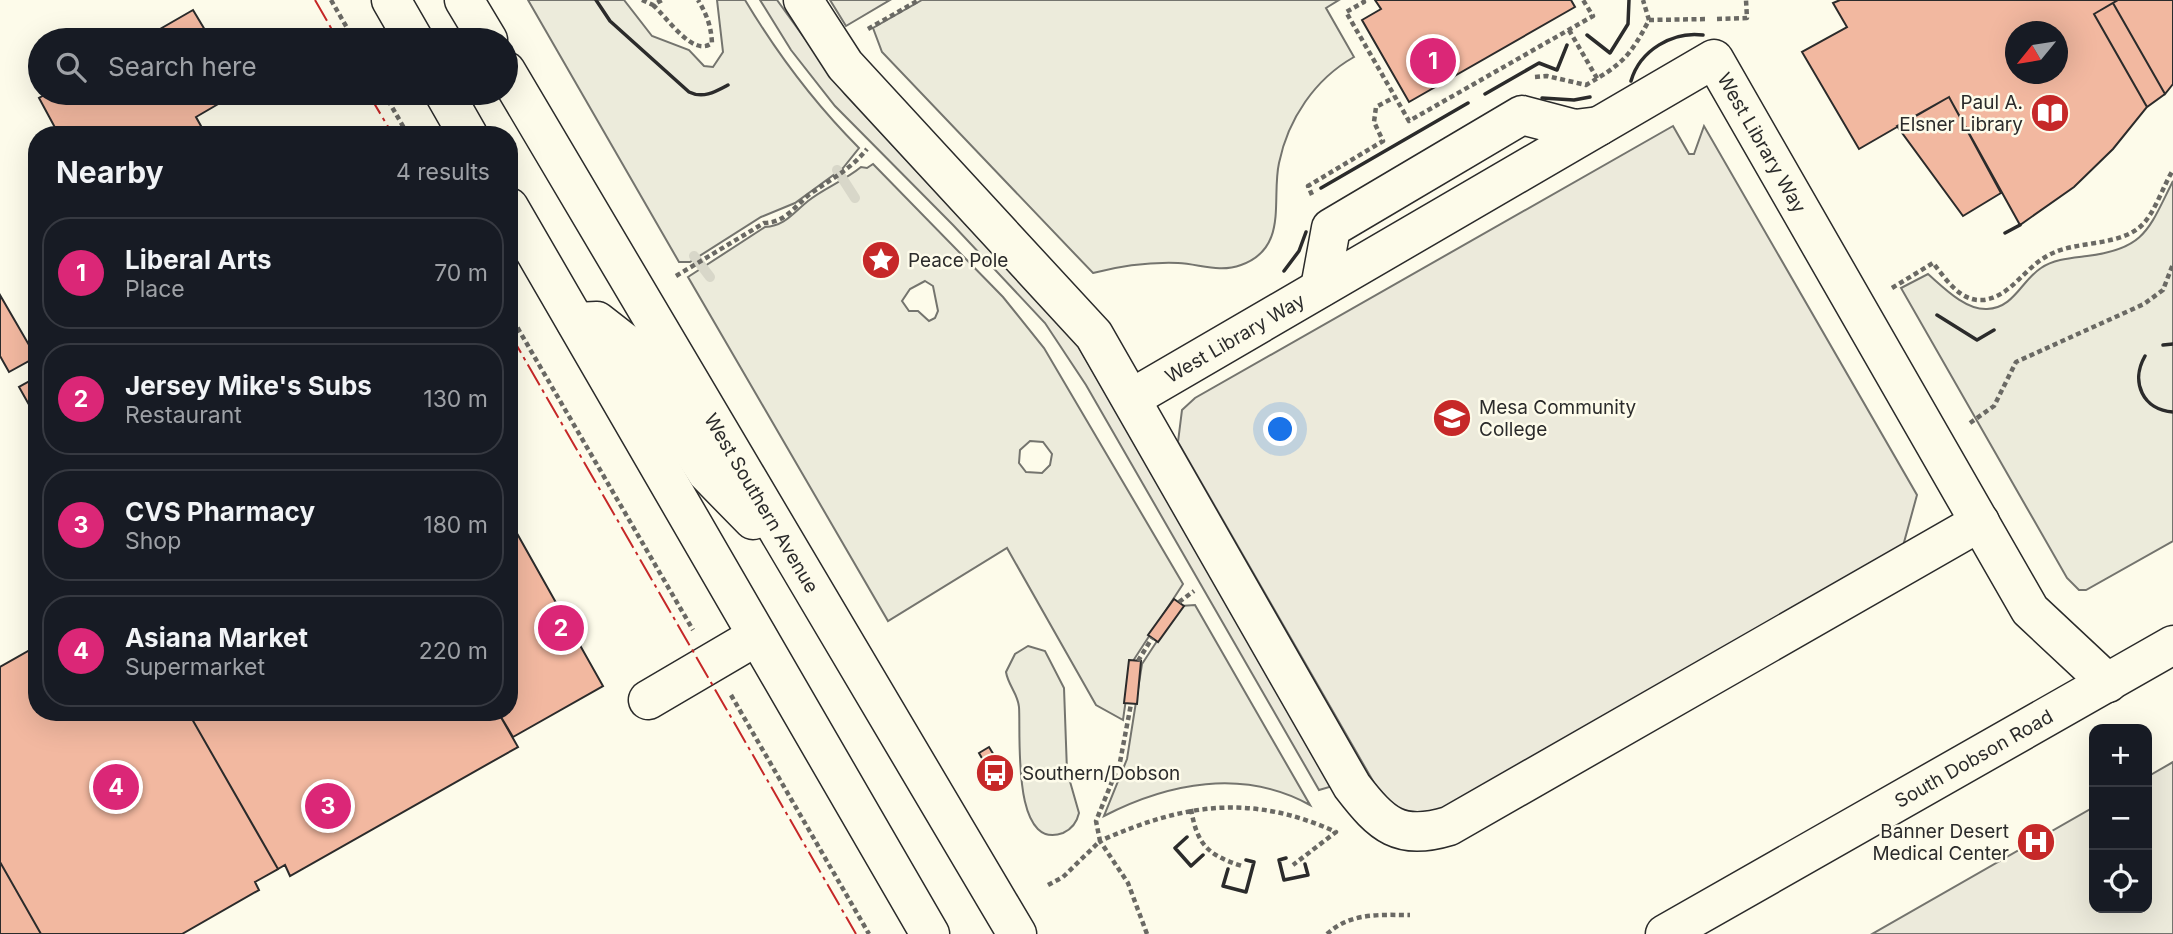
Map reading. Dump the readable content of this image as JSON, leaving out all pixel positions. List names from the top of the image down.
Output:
{
  "streets": {
    "main road": ["West Library Way", "West Southern Avenue", "South Dobson Road"]
  },
  "crossings": [
    ["West Library Way", "South Dobson Road"]
  ],
  "places": {
    "library": ["Paul A. Elsner Library"],
    "place": ["Peace Pole"],
    "school or university": ["Mesa Community College"],
    "bus stop": ["Southern/Dobson"],
    "hospital": ["Banner Desert Medical Center"]
  },
  "north": "bottom left",
  "page": {
    "search": "Search here",
    "pins": [
      "1",
      "2",
      "4",
      "3"
    ],
    "heading": ["Nearby", "4 results"],
    "list": [
      {
        "mark": "1",
        "name": "Liberal Arts",
        "note": "Place",
        "value": "70 m"
      },
      {
        "mark": "2",
        "name": "Jersey Mike's Subs",
        "note": "Restaurant",
        "value": "130 m"
      },
      {
        "mark": "3",
        "name": "CVS Pharmacy",
        "note": "Shop",
        "value": "180 m"
      },
      {
        "mark": "4",
        "name": "Asiana Market",
        "note": "Supermarket",
        "value": "220 m"
      }
    ],
    "map_buttons": ["+", "−"]
  }
}
